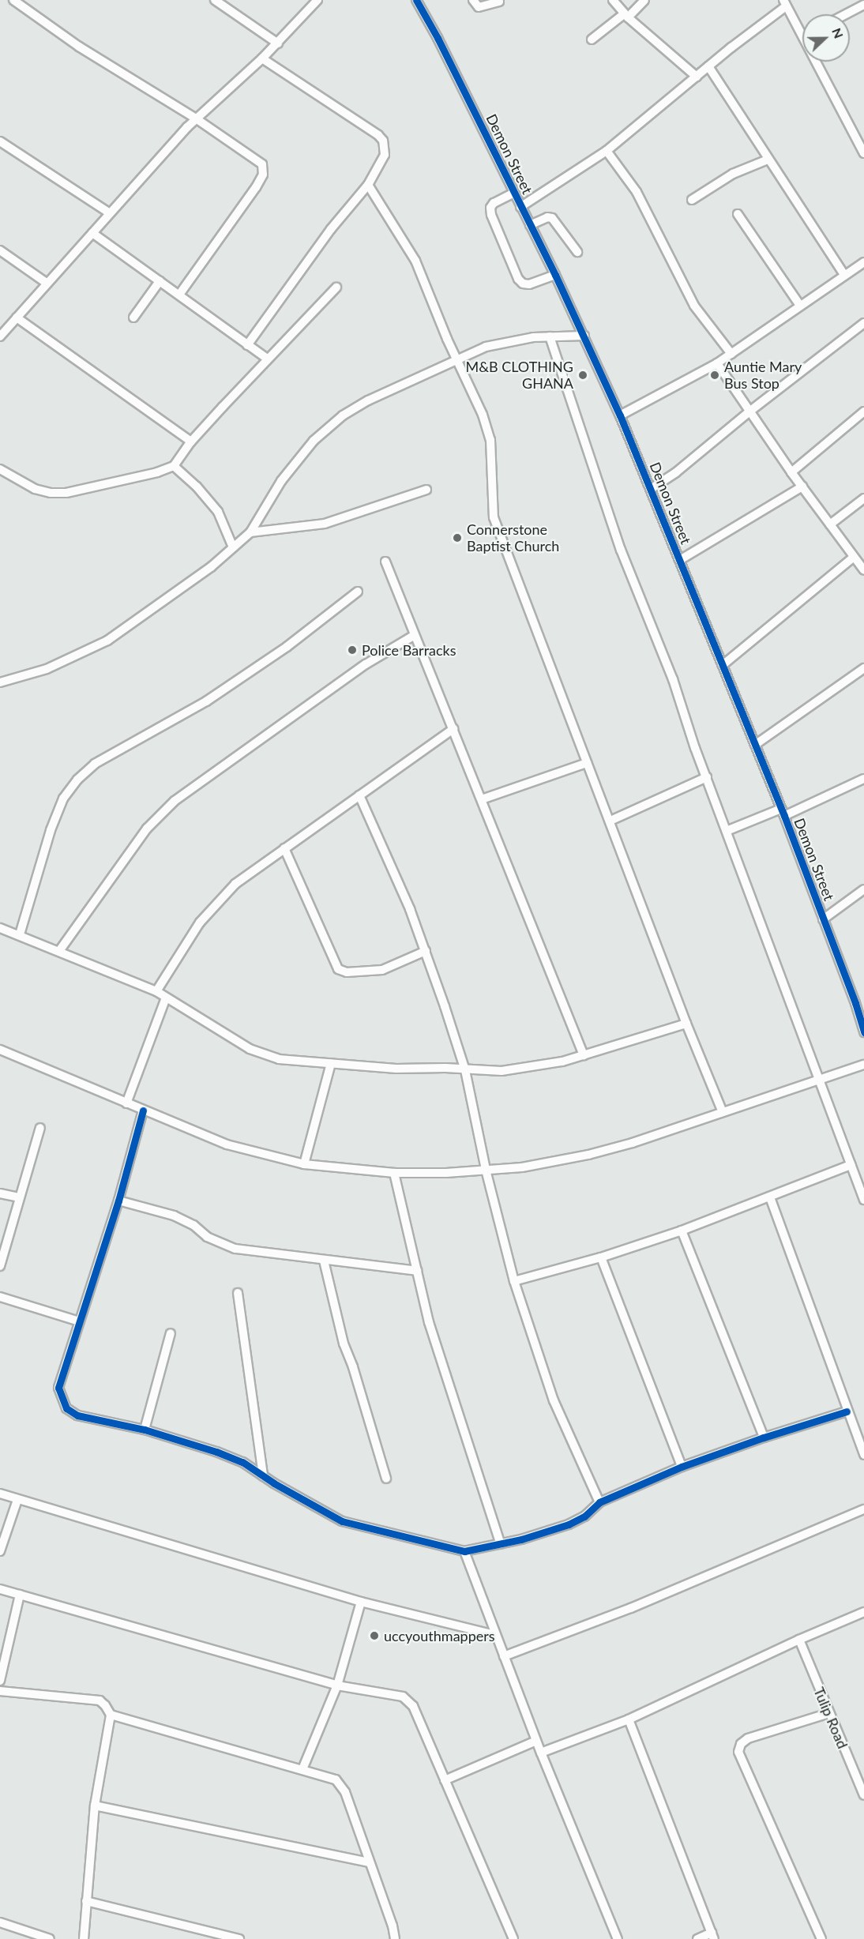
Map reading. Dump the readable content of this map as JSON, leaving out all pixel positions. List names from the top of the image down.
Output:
{
  "streets": {
    "street": ["Demon Street", "Tulip Road"]
  },
  "places": [
    "M&B CLOTHING GHANA",
    "Auntie Mary Bus Stop",
    "Connerstone Baptist Church",
    "Police Barracks",
    "uccyouthmappers"
  ],
  "north": "right"
}
